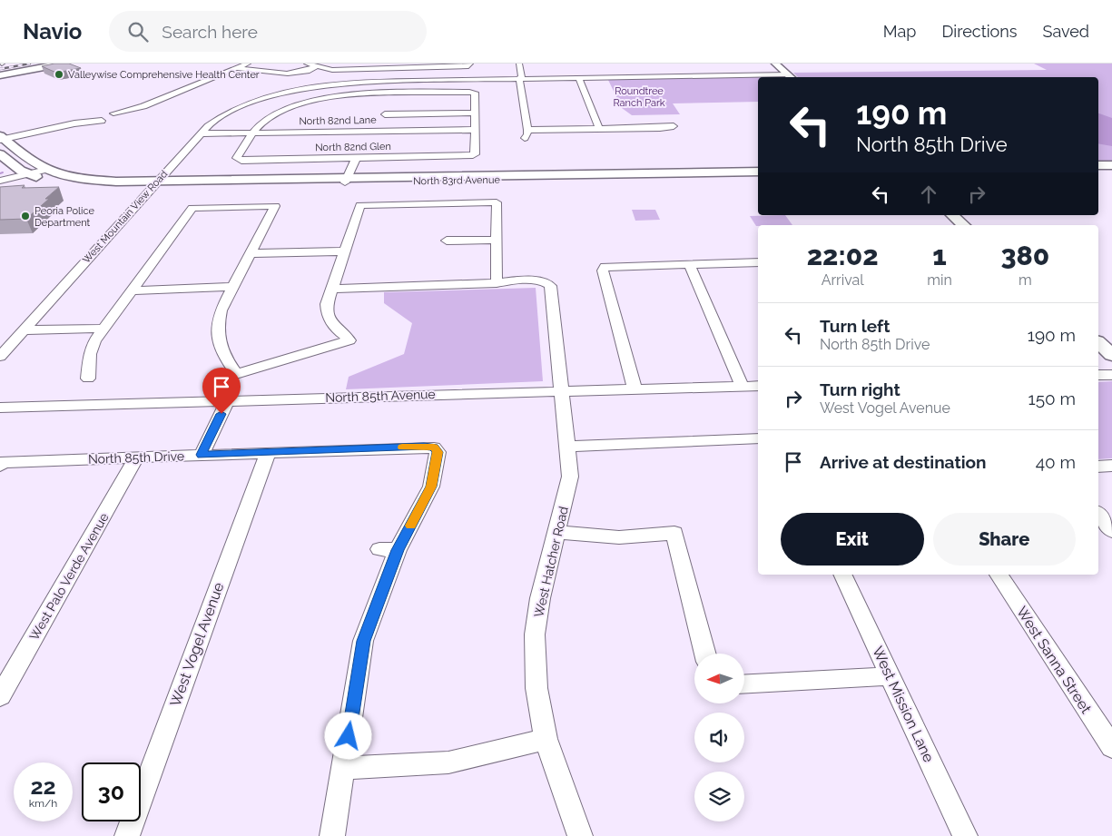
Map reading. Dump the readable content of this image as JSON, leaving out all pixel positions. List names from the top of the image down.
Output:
{
  "streets": {
    "main road": ["North 83rd Avenue"],
    "street": [
      "North 82nd Lane",
      "North 82nd Glen",
      "West Mountain View Road",
      "North 85th Avenue",
      "North 85th Drive",
      "West Hatcher Road",
      "West Palo Verde Avenue",
      "West Vogel Avenue",
      "West Sanna Street",
      "West Mission Lane"
    ]
  },
  "crossings": [
    ["North 82nd Lane", "North 82nd Glen"],
    ["North 82nd Lane", "West Mountain View Road"],
    ["North 83rd Avenue", "West Mountain View Road"],
    ["North 85th Avenue", "West Hatcher Road"],
    ["North 85th Drive", "West Palo Verde Avenue"],
    ["North 85th Drive", "West Vogel Avenue"]
  ],
  "parks": ["Roundtree Ranch Park"],
  "places": ["Valleywise Comprehensive Health Center", "Peoria Police Department"],
  "north": "left",
  "page": {
    "header": "Navio",
    "search": "Search here",
    "nav": ["Map", "Directions", "Saved"],
    "turn": ["190 m", "North 85th Drive"],
    "eta": [
      "22:02",
      "Arrival",
      "1",
      "min",
      "380",
      "m"
    ],
    "list": [
      {
        "name": "Turn left",
        "note": "North 85th Drive",
        "value": "190 m"
      },
      {
        "name": "Turn right",
        "note": "West Vogel Avenue",
        "value": "150 m"
      },
      {
        "name": "Arrive at destination",
        "value": "40 m"
      }
    ],
    "buttons": ["Exit", "Share"],
    "speed": "22 km/h",
    "limit": "30"
  }
}
